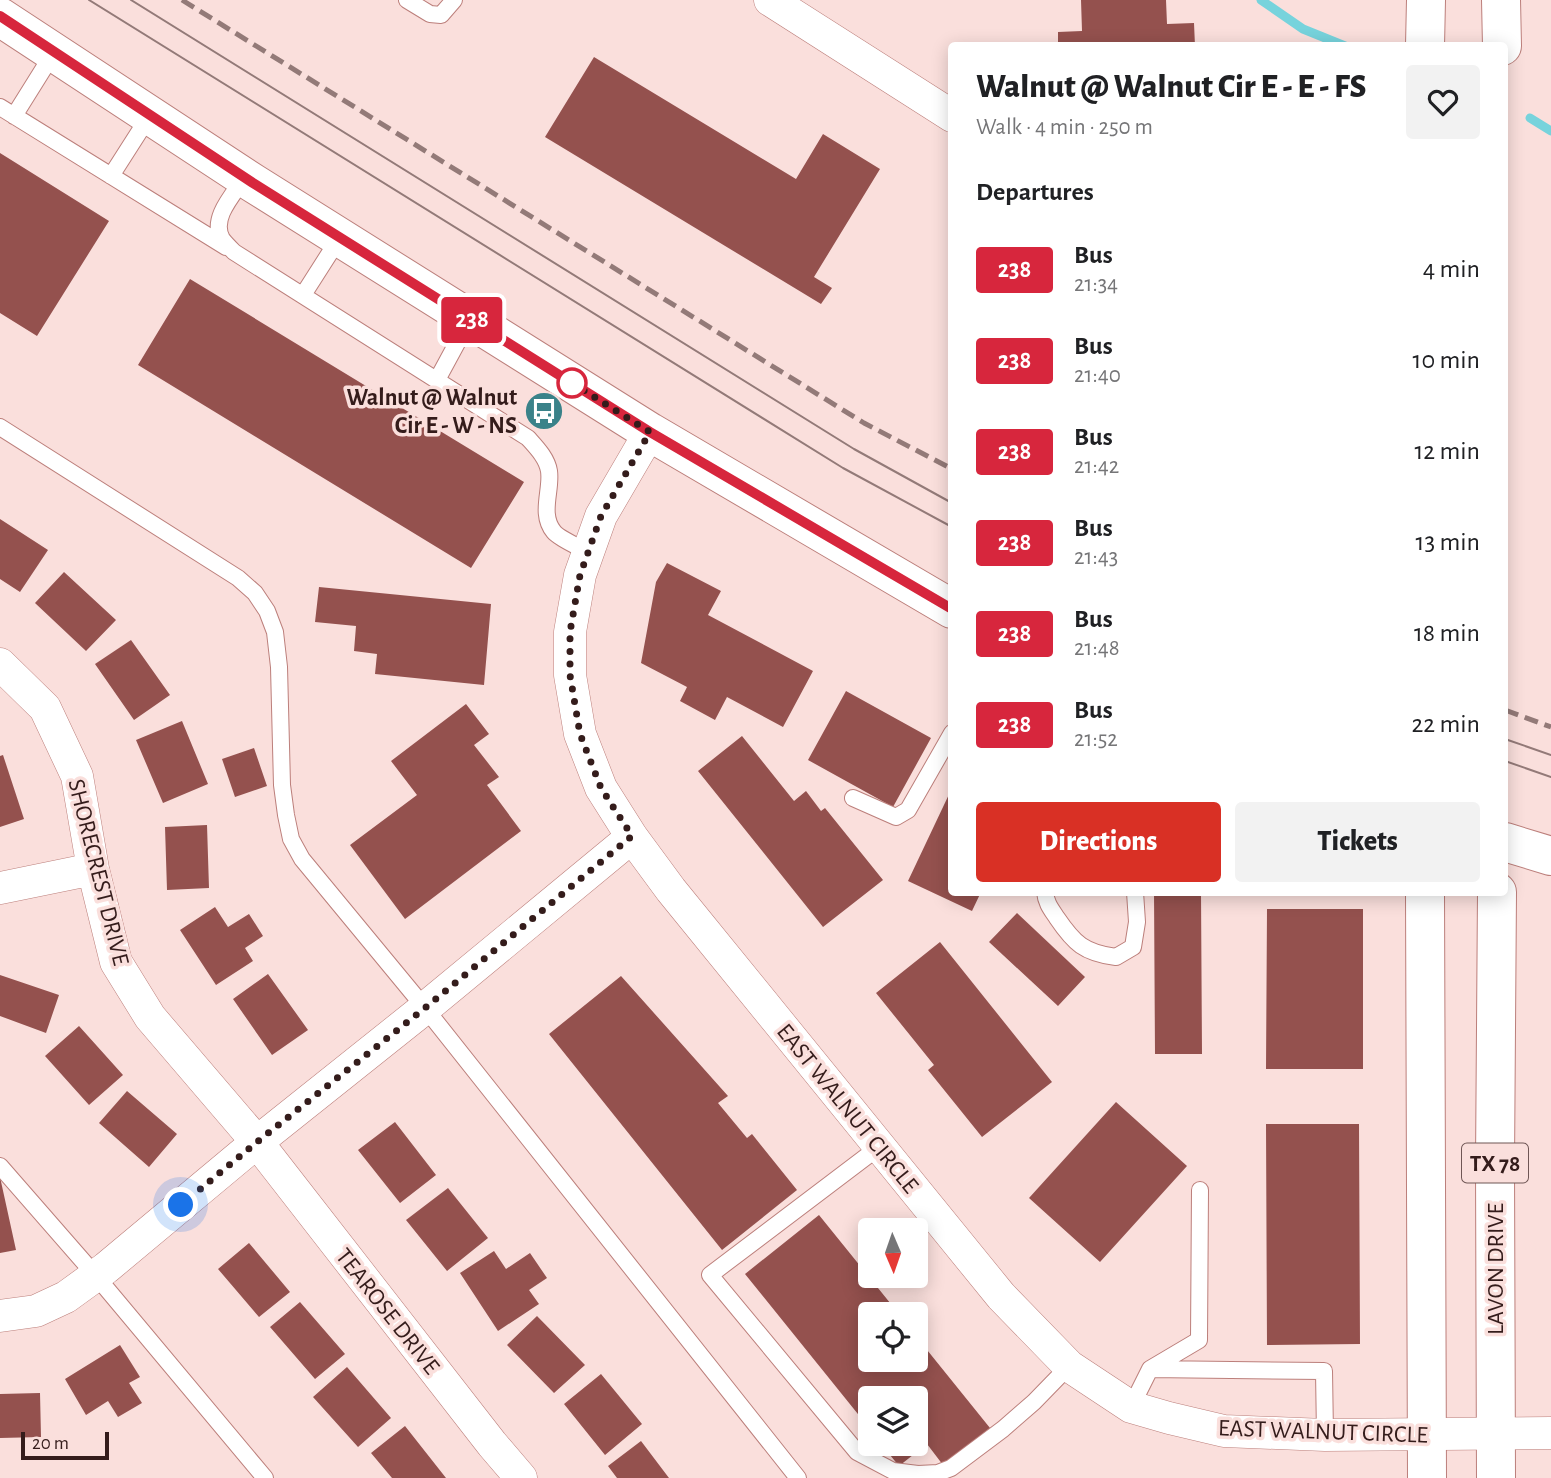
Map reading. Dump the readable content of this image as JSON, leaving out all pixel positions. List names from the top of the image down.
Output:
{
  "streets": {
    "main road": ["TX 78", "LAVON DRIVE"],
    "street": ["SHORECREST DRIVE", "EAST WALNUT CIRCLE", "TEAROSE DRIVE"]
  },
  "crossings": [
    ["SHORECREST DRIVE", "TEAROSE DRIVE"],
    ["EAST WALNUT CIRCLE", "TX 78"],
    ["EAST WALNUT CIRCLE", "LAVON DRIVE"]
  ],
  "places": {
    "bus stop": ["Walnut @ Walnut Cir E - W - NS"]
  },
  "lines": ["bus line 238"],
  "scale_bar": "20 m",
  "north": "bottom",
  "page": {
    "on_map": "238",
    "heading": [
      ["Walnut @ Walnut Cir E - E - FS", "Walk · 4 min · 250 m"],
      "Departures"
    ],
    "list": [
      {
        "mark": "238",
        "name": "Bus",
        "note": "21:34",
        "value": "4 min"
      },
      {
        "mark": "238",
        "name": "Bus",
        "note": "21:40",
        "value": "10 min"
      },
      {
        "mark": "238",
        "name": "Bus",
        "note": "21:42",
        "value": "12 min"
      },
      {
        "mark": "238",
        "name": "Bus",
        "note": "21:43",
        "value": "13 min"
      },
      {
        "mark": "238",
        "name": "Bus",
        "note": "21:48",
        "value": "18 min"
      },
      {
        "mark": "238",
        "name": "Bus",
        "note": "21:52",
        "value": "22 min"
      }
    ],
    "buttons": ["Directions", "Tickets"],
    "scale": "20 m"
  }
}
